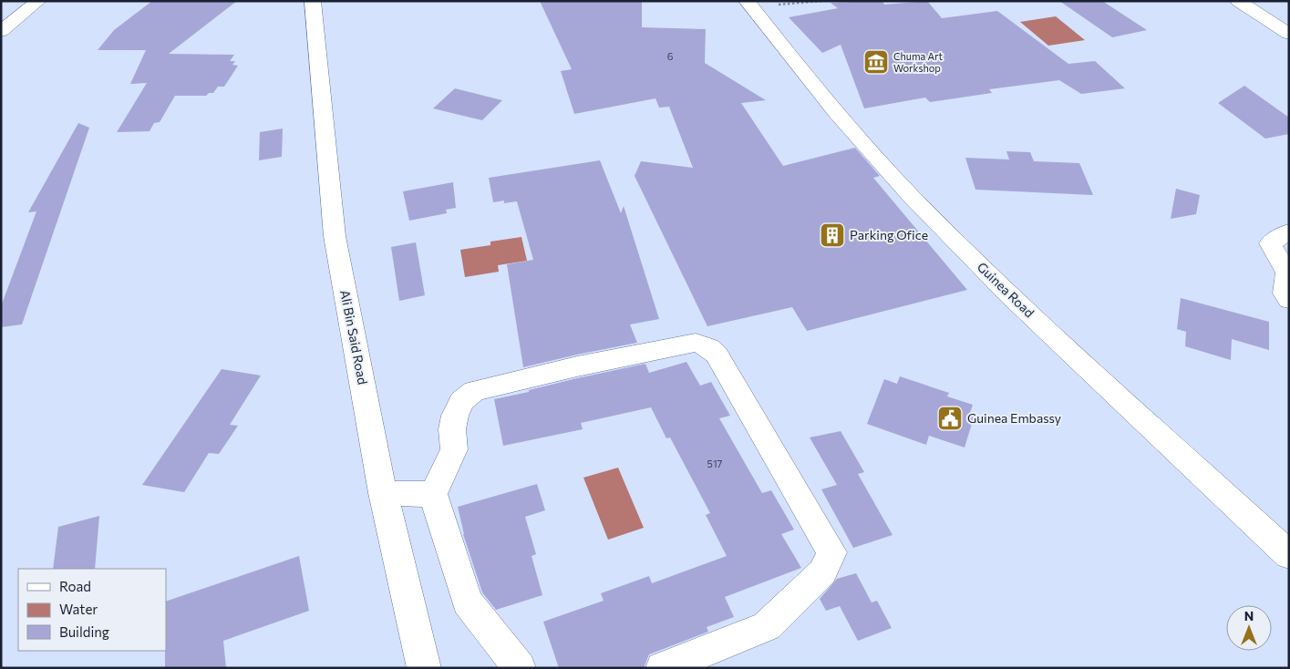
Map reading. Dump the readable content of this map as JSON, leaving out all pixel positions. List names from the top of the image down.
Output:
{
  "streets": {
    "street": ["Guinea Road", "Ali Bin Said Road"]
  },
  "places": {
    "museum": ["Chuma Art Workshop"],
    "building": ["Parking Ofice"],
    "public building": ["Guinea Embassy"]
  },
  "house_numbers": ["6", "517"],
  "legend": ["Road", "Water", "Building"],
  "north": "top"
}
